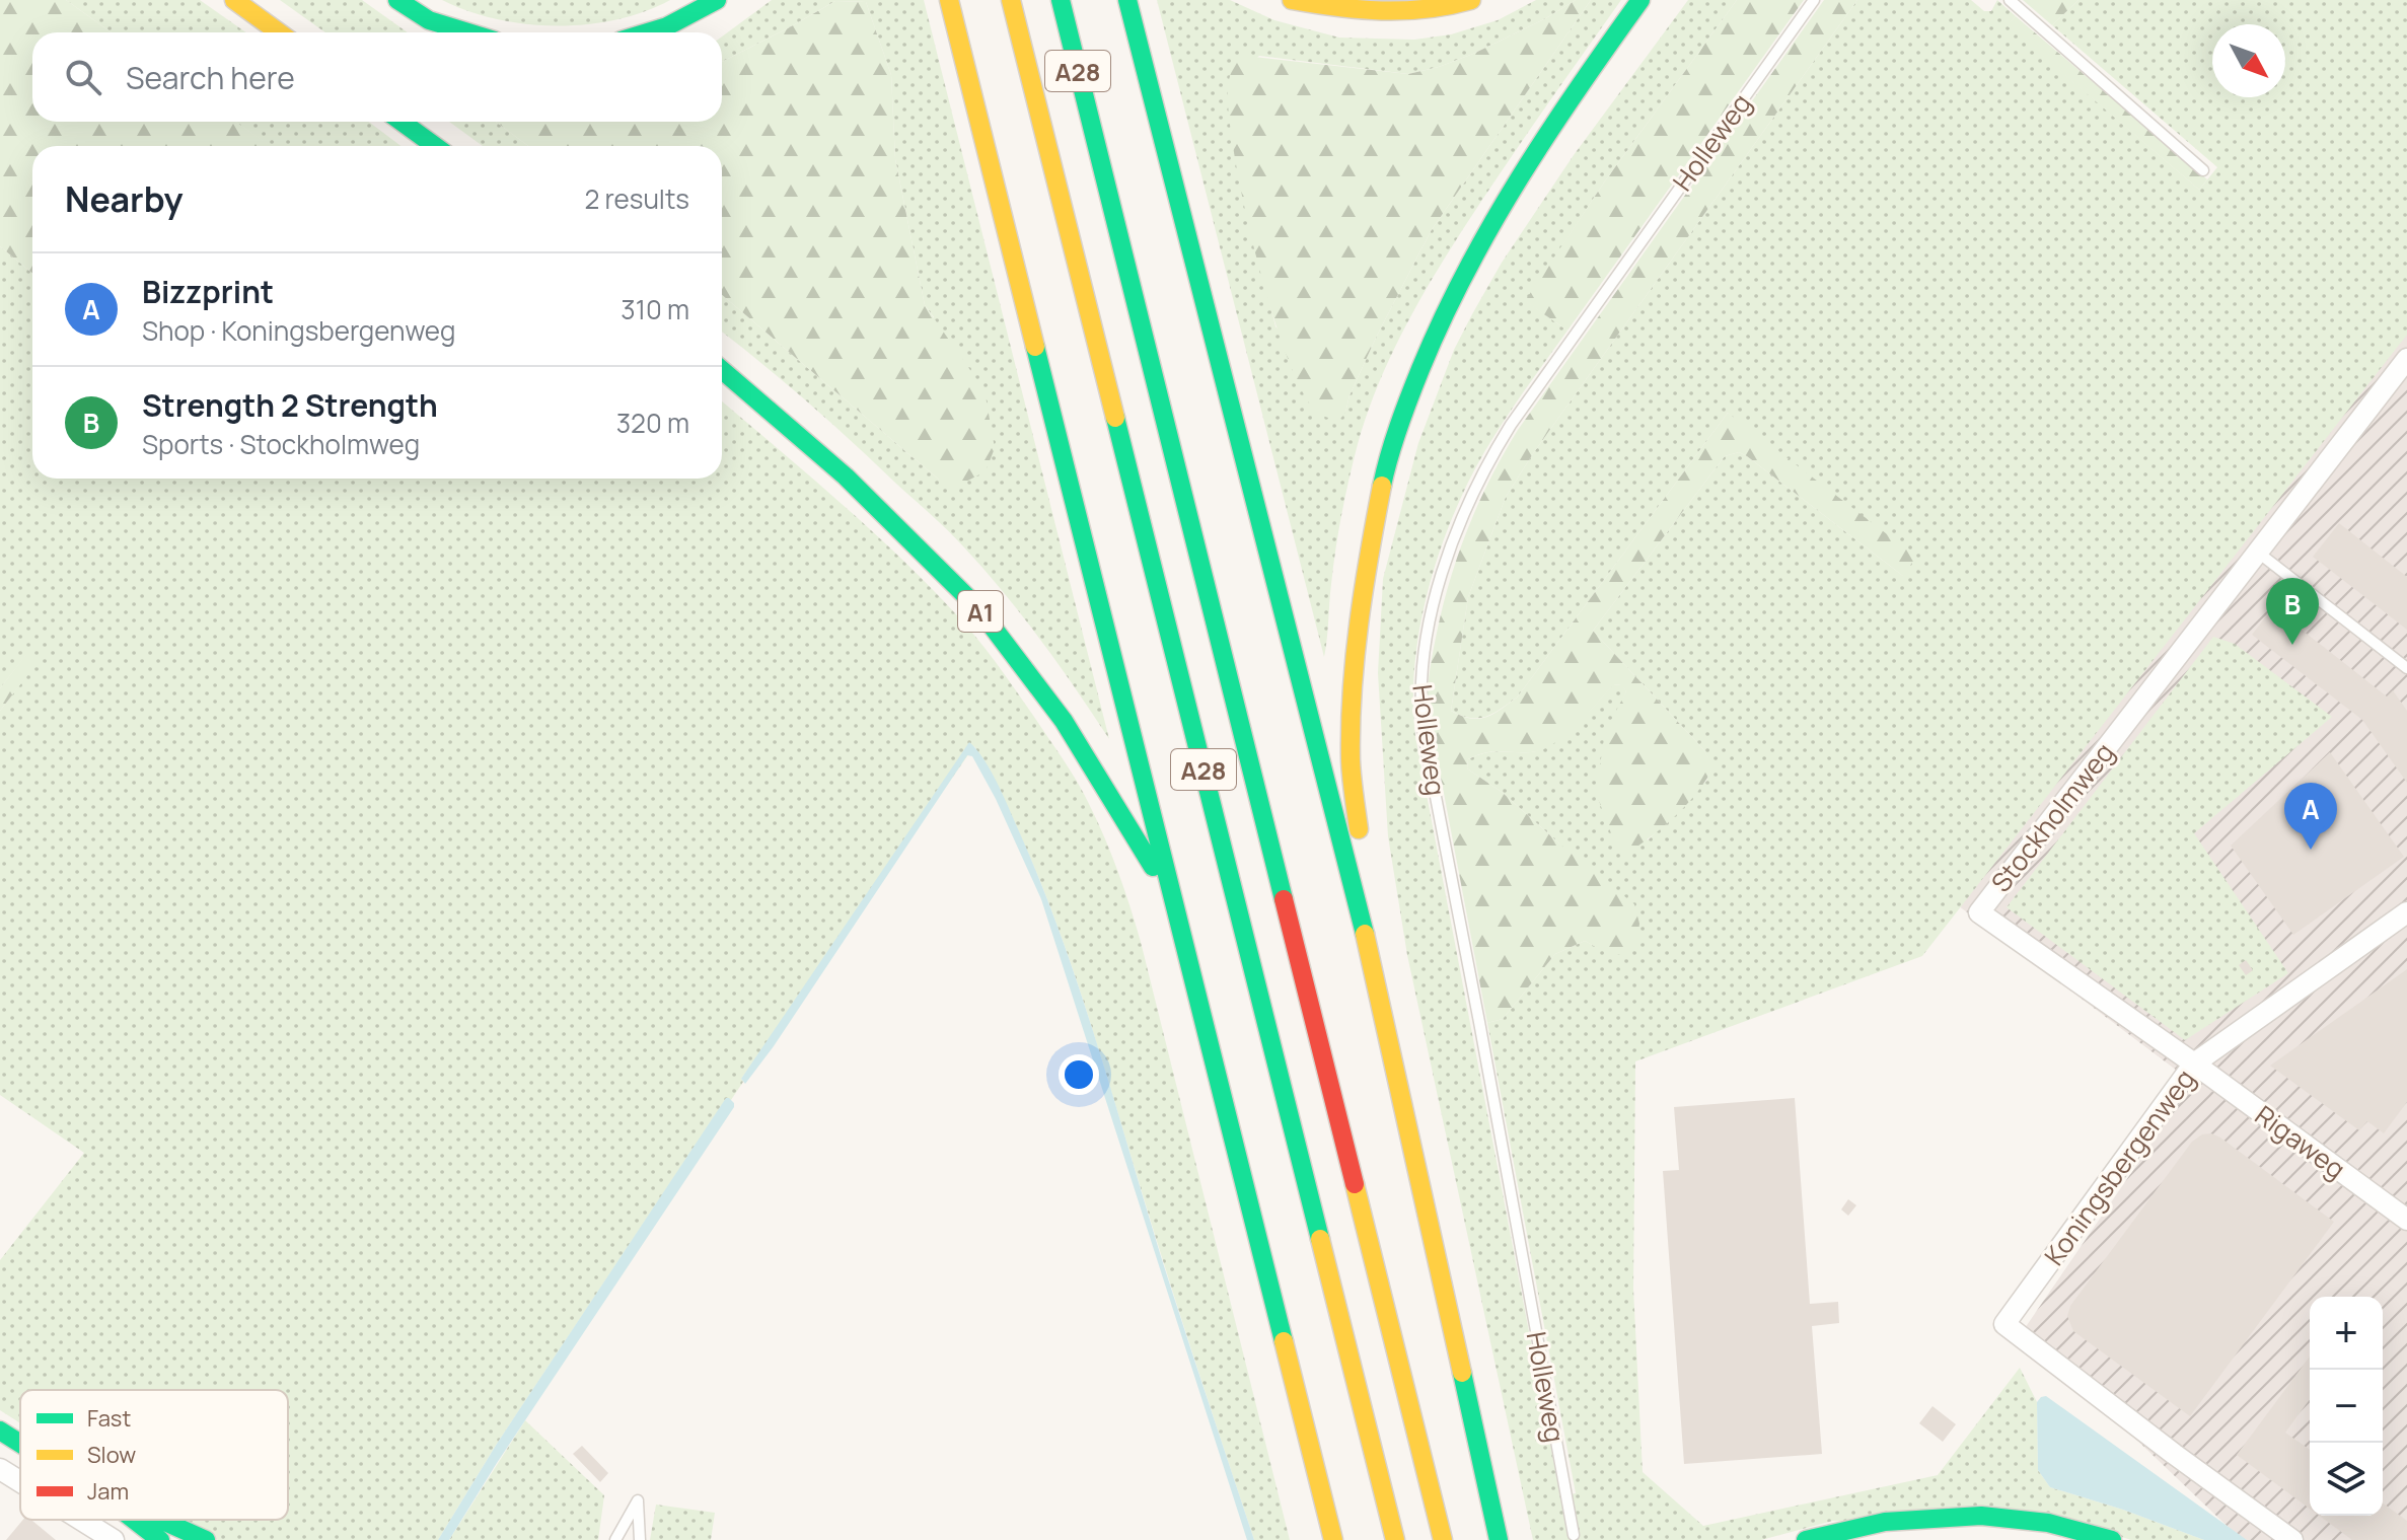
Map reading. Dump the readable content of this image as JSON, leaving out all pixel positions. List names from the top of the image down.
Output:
{
  "streets": {
    "main road": ["A28", "A1"],
    "street": ["Stockholmweg", "Rigaweg", "Koningsbergenweg"],
    "lane": ["Holleweg"]
  },
  "crossings": [
    ["A28", "A1"],
    ["Stockholmweg", "Rigaweg"],
    ["Stockholmweg", "Koningsbergenweg"],
    ["Rigaweg", "Koningsbergenweg"]
  ],
  "legend": ["Fast", "Slow", "Jam"],
  "north": "bottom right",
  "page": {
    "search": "Search here",
    "heading": ["Nearby", "2 results"],
    "list": [
      {
        "mark": "A",
        "name": "Bizzprint",
        "note": "Shop · Koningsbergenweg",
        "value": "310 m"
      },
      {
        "mark": "B",
        "name": "Strength 2 Strength",
        "note": "Sports · Stockholmweg",
        "value": "320 m"
      }
    ],
    "pins": ["B", "A"],
    "map_buttons": ["+", "−"]
  }
}
